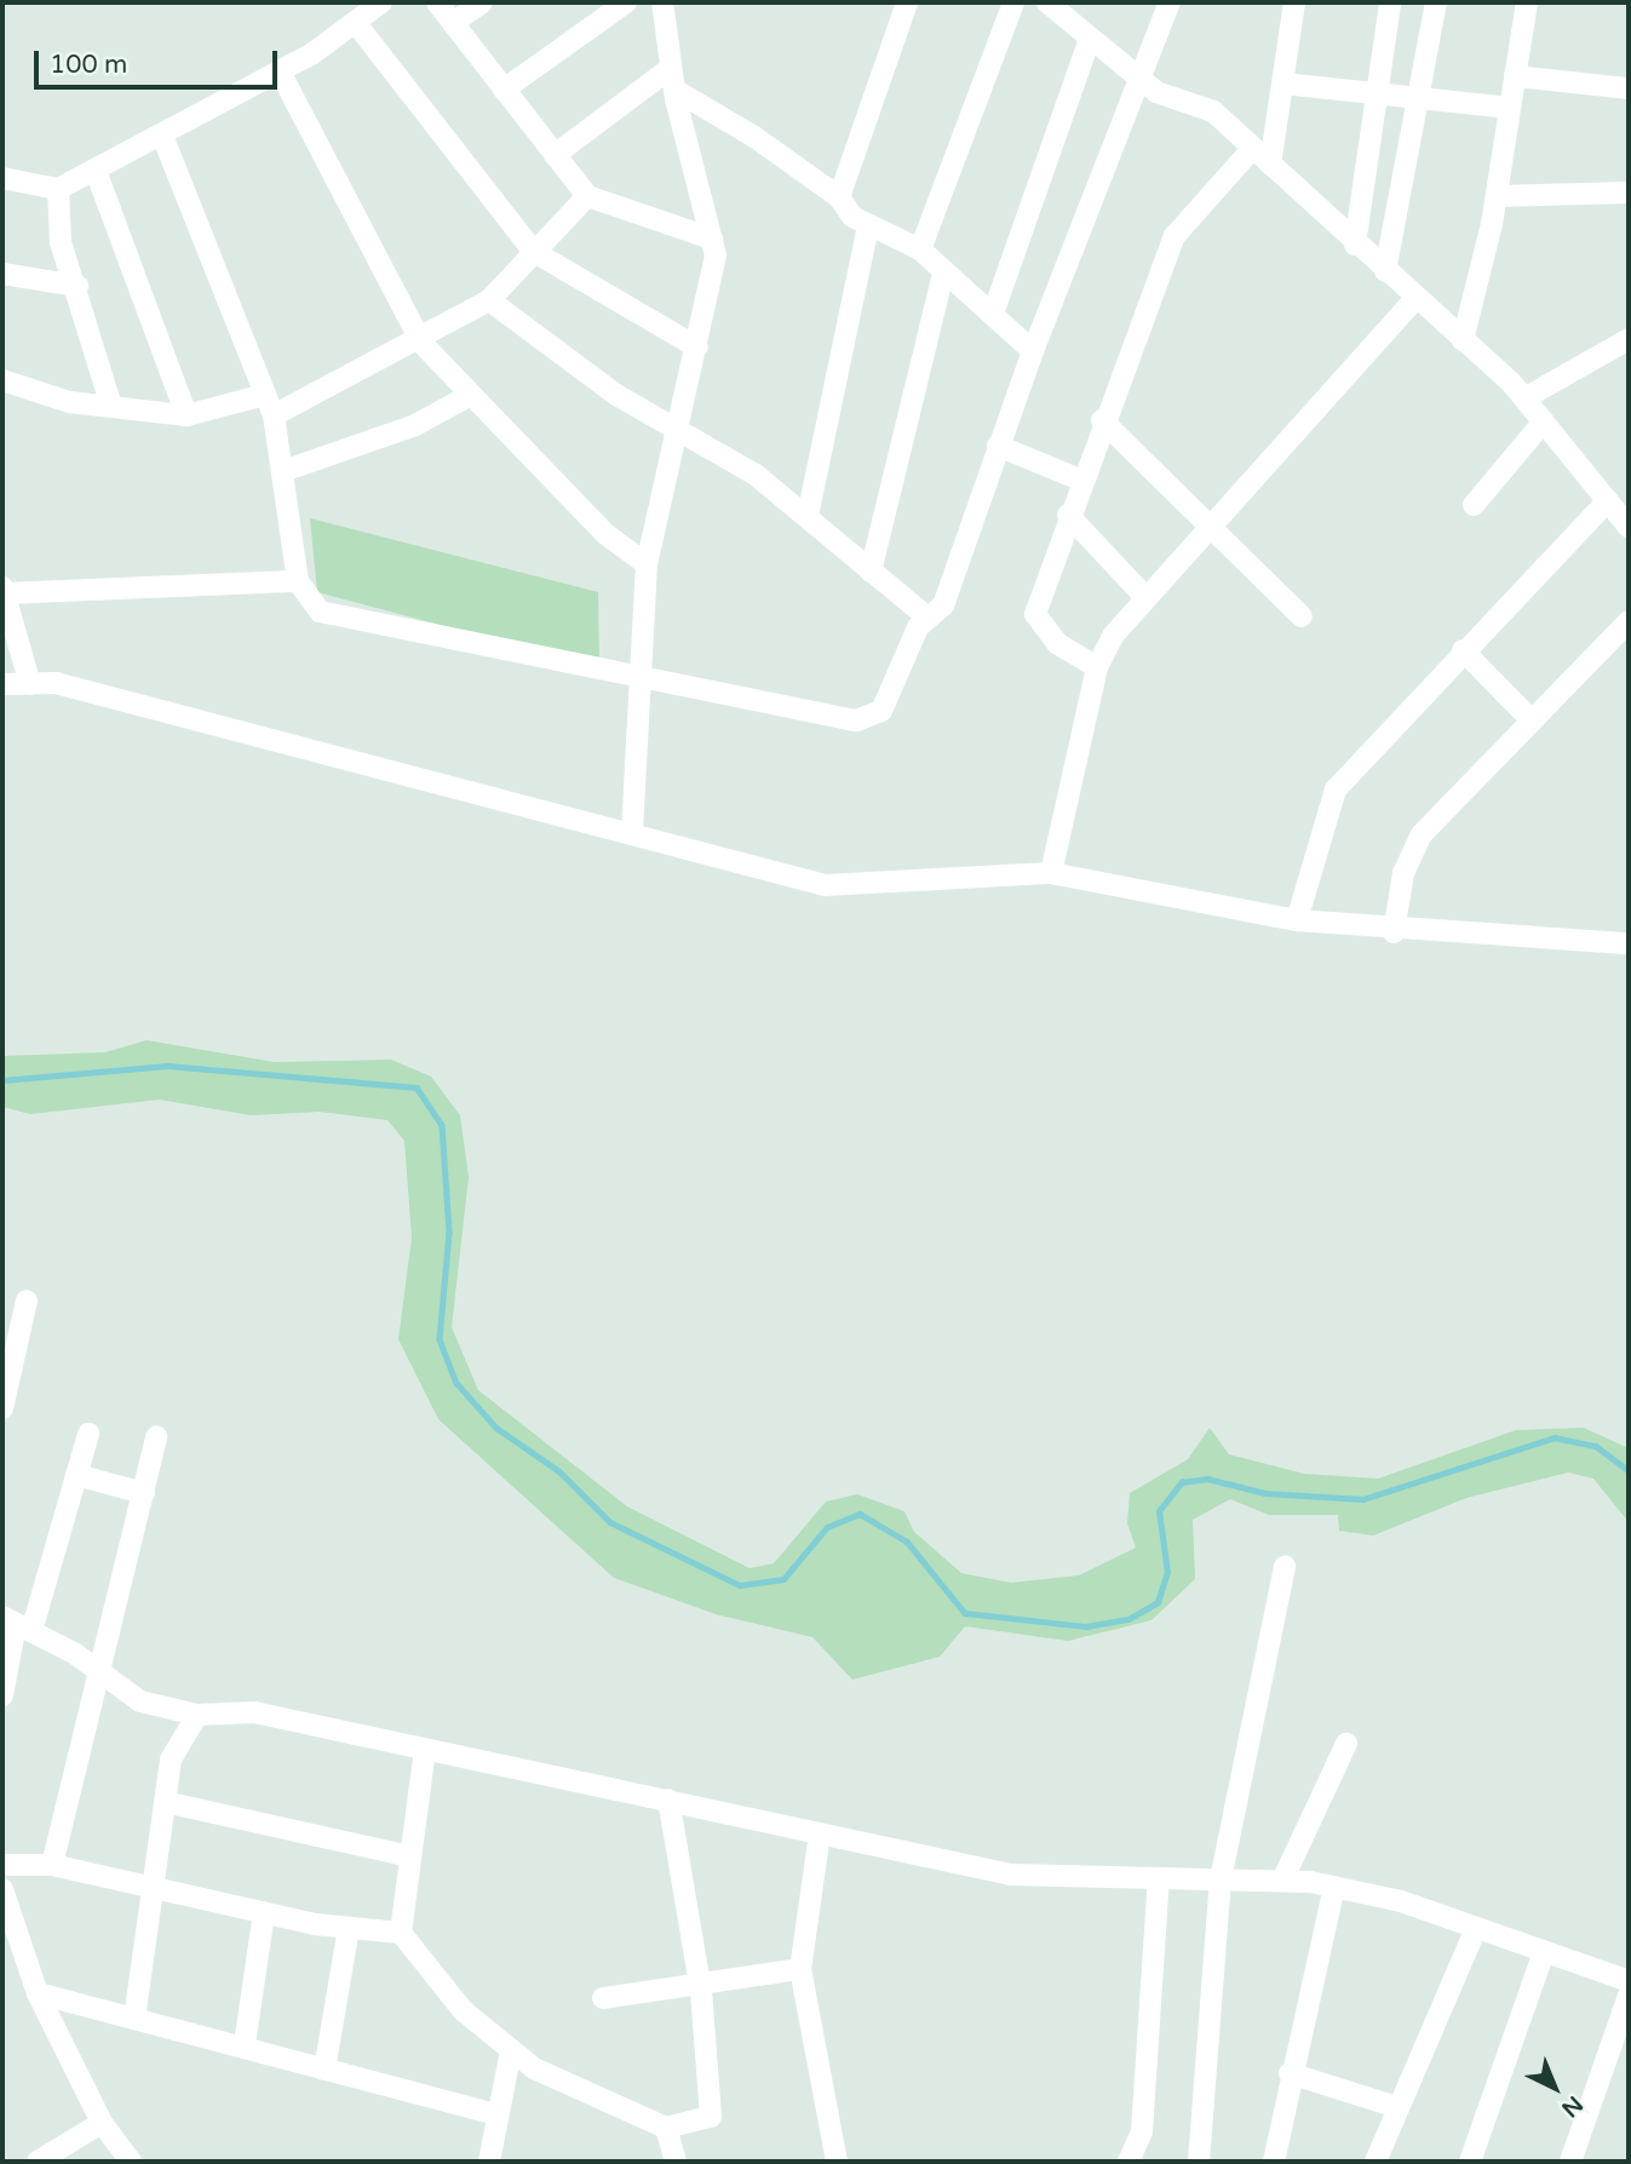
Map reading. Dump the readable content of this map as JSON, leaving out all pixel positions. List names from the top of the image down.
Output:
{
  "scale_bar": "100 m",
  "north": "bottom right"
}
